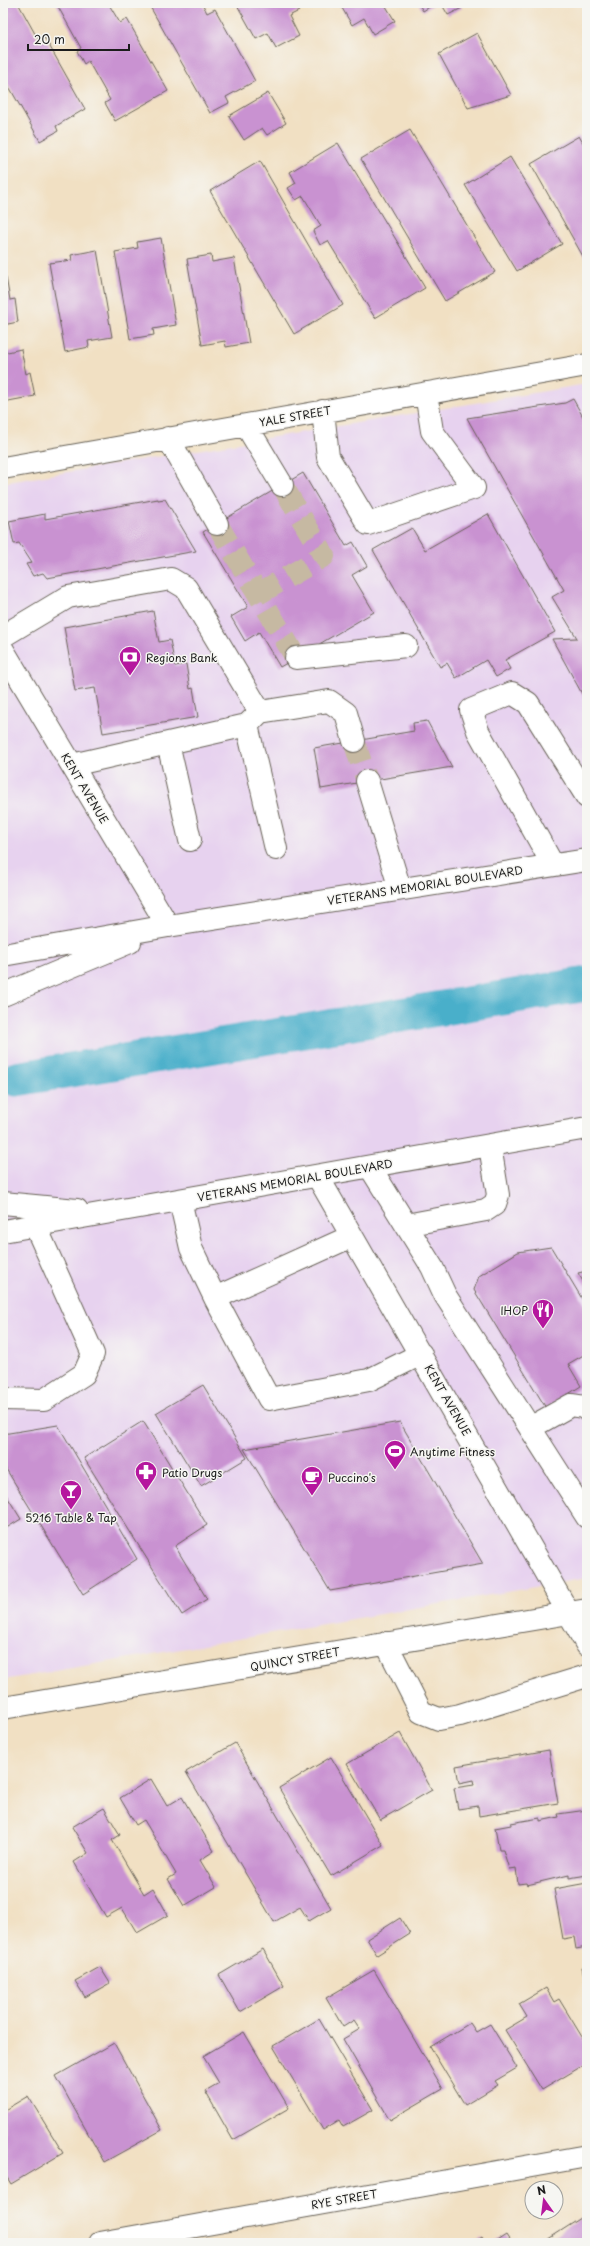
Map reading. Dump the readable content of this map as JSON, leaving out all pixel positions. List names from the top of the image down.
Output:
{
  "streets": {
    "street": [
      "YALE STREET",
      "KENT AVENUE",
      "VETERANS MEMORIAL BOULEVARD",
      "QUINCY STREET",
      "RYE STREET"
    ]
  },
  "crossings": [
    ["KENT AVENUE", "VETERANS MEMORIAL BOULEVARD"],
    ["KENT AVENUE", "QUINCY STREET"]
  ],
  "places": {
    "bank": ["Regions Bank"],
    "restaurant": ["IHOP"],
    "sports": ["Anytime Fitness"],
    "pharmacy": ["Patio Drugs"],
    "cafe": ["Puccino's"],
    "bar": ["5216 Table & Tap"]
  },
  "scale_bar": "20 m",
  "north": "top"
}
